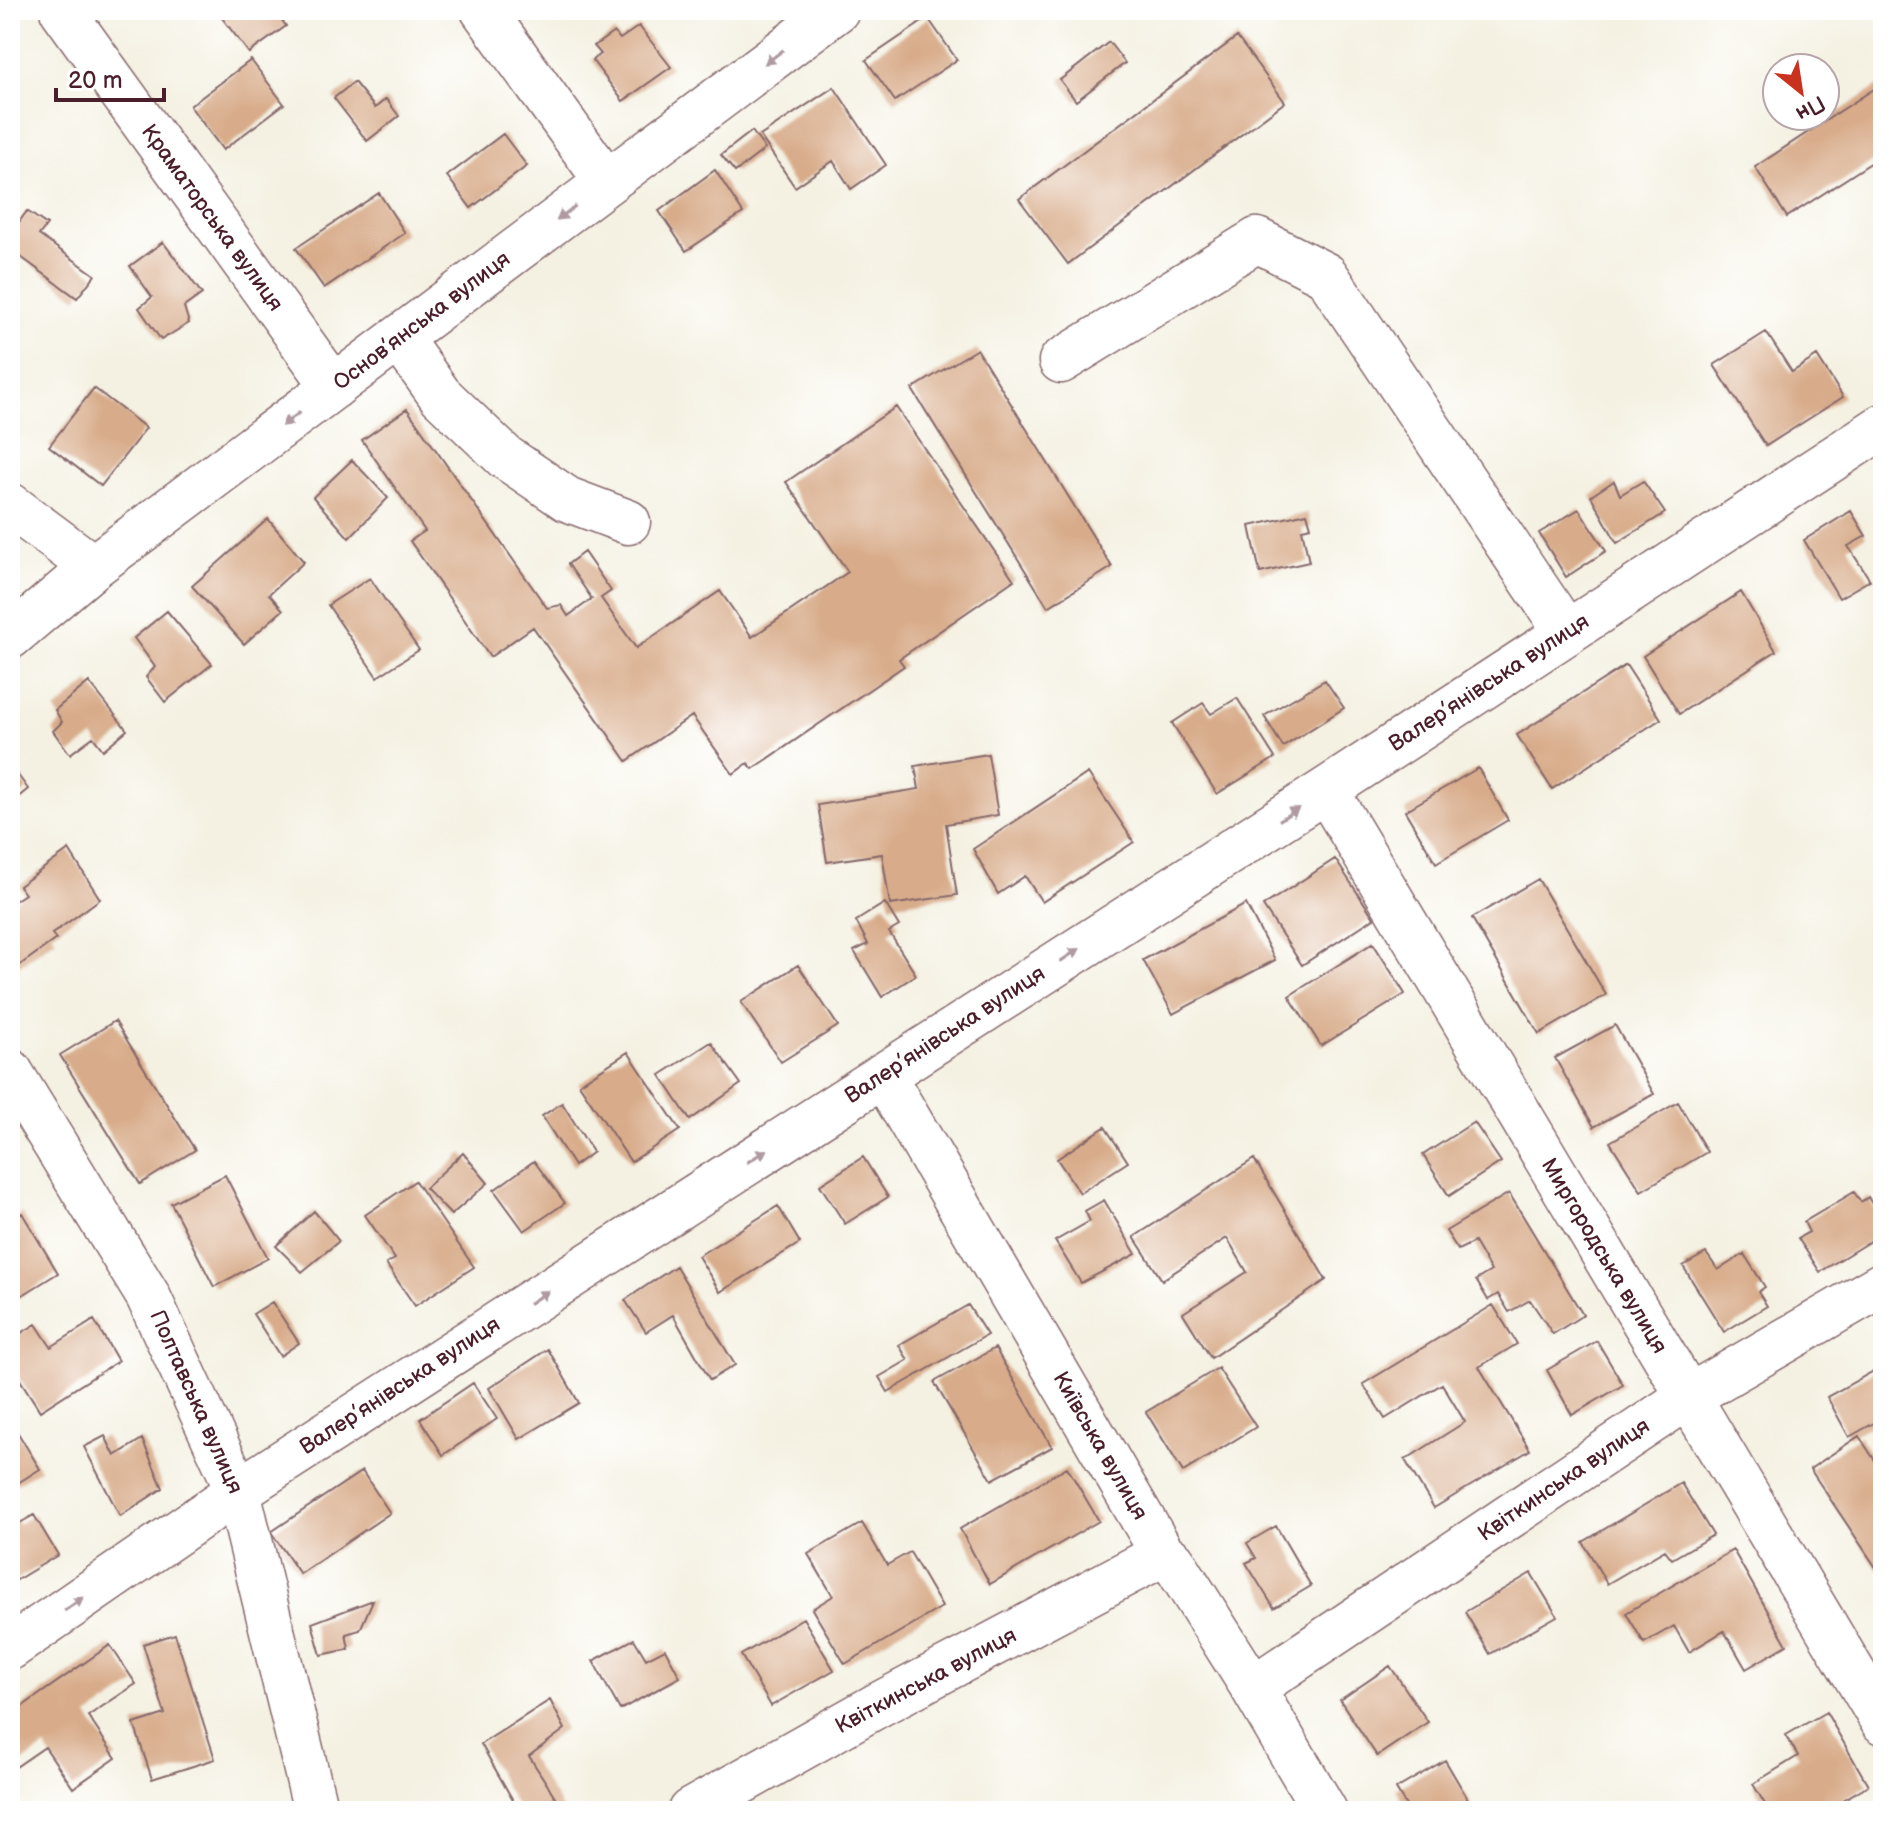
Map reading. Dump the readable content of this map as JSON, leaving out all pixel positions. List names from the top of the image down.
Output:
{
  "streets": {
    "street": [
      "Краматорська вулиця",
      "Основ’янська вулиця",
      "Валер’янівська вулиця",
      "Миргородська вулиця",
      "Полтавська вулиця",
      "Київська вулиця",
      "Квіткинська вулиця"
    ]
  },
  "crossings": [
    ["Краматорська вулиця", "Основ’янська вулиця"],
    ["Валер’янівська вулиця", "Миргородська вулиця"],
    ["Валер’янівська вулиця", "Полтавська вулиця"],
    ["Валер’янівська вулиця", "Київська вулиця"],
    ["Миргородська вулиця", "Квіткинська вулиця"],
    ["Київська вулиця", "Квіткинська вулиця"]
  ],
  "one_way": ["Основ’янська вулиця", "Валер’янівська вулиця"],
  "scale_bar": "20 m",
  "north": "bottom right"
}
